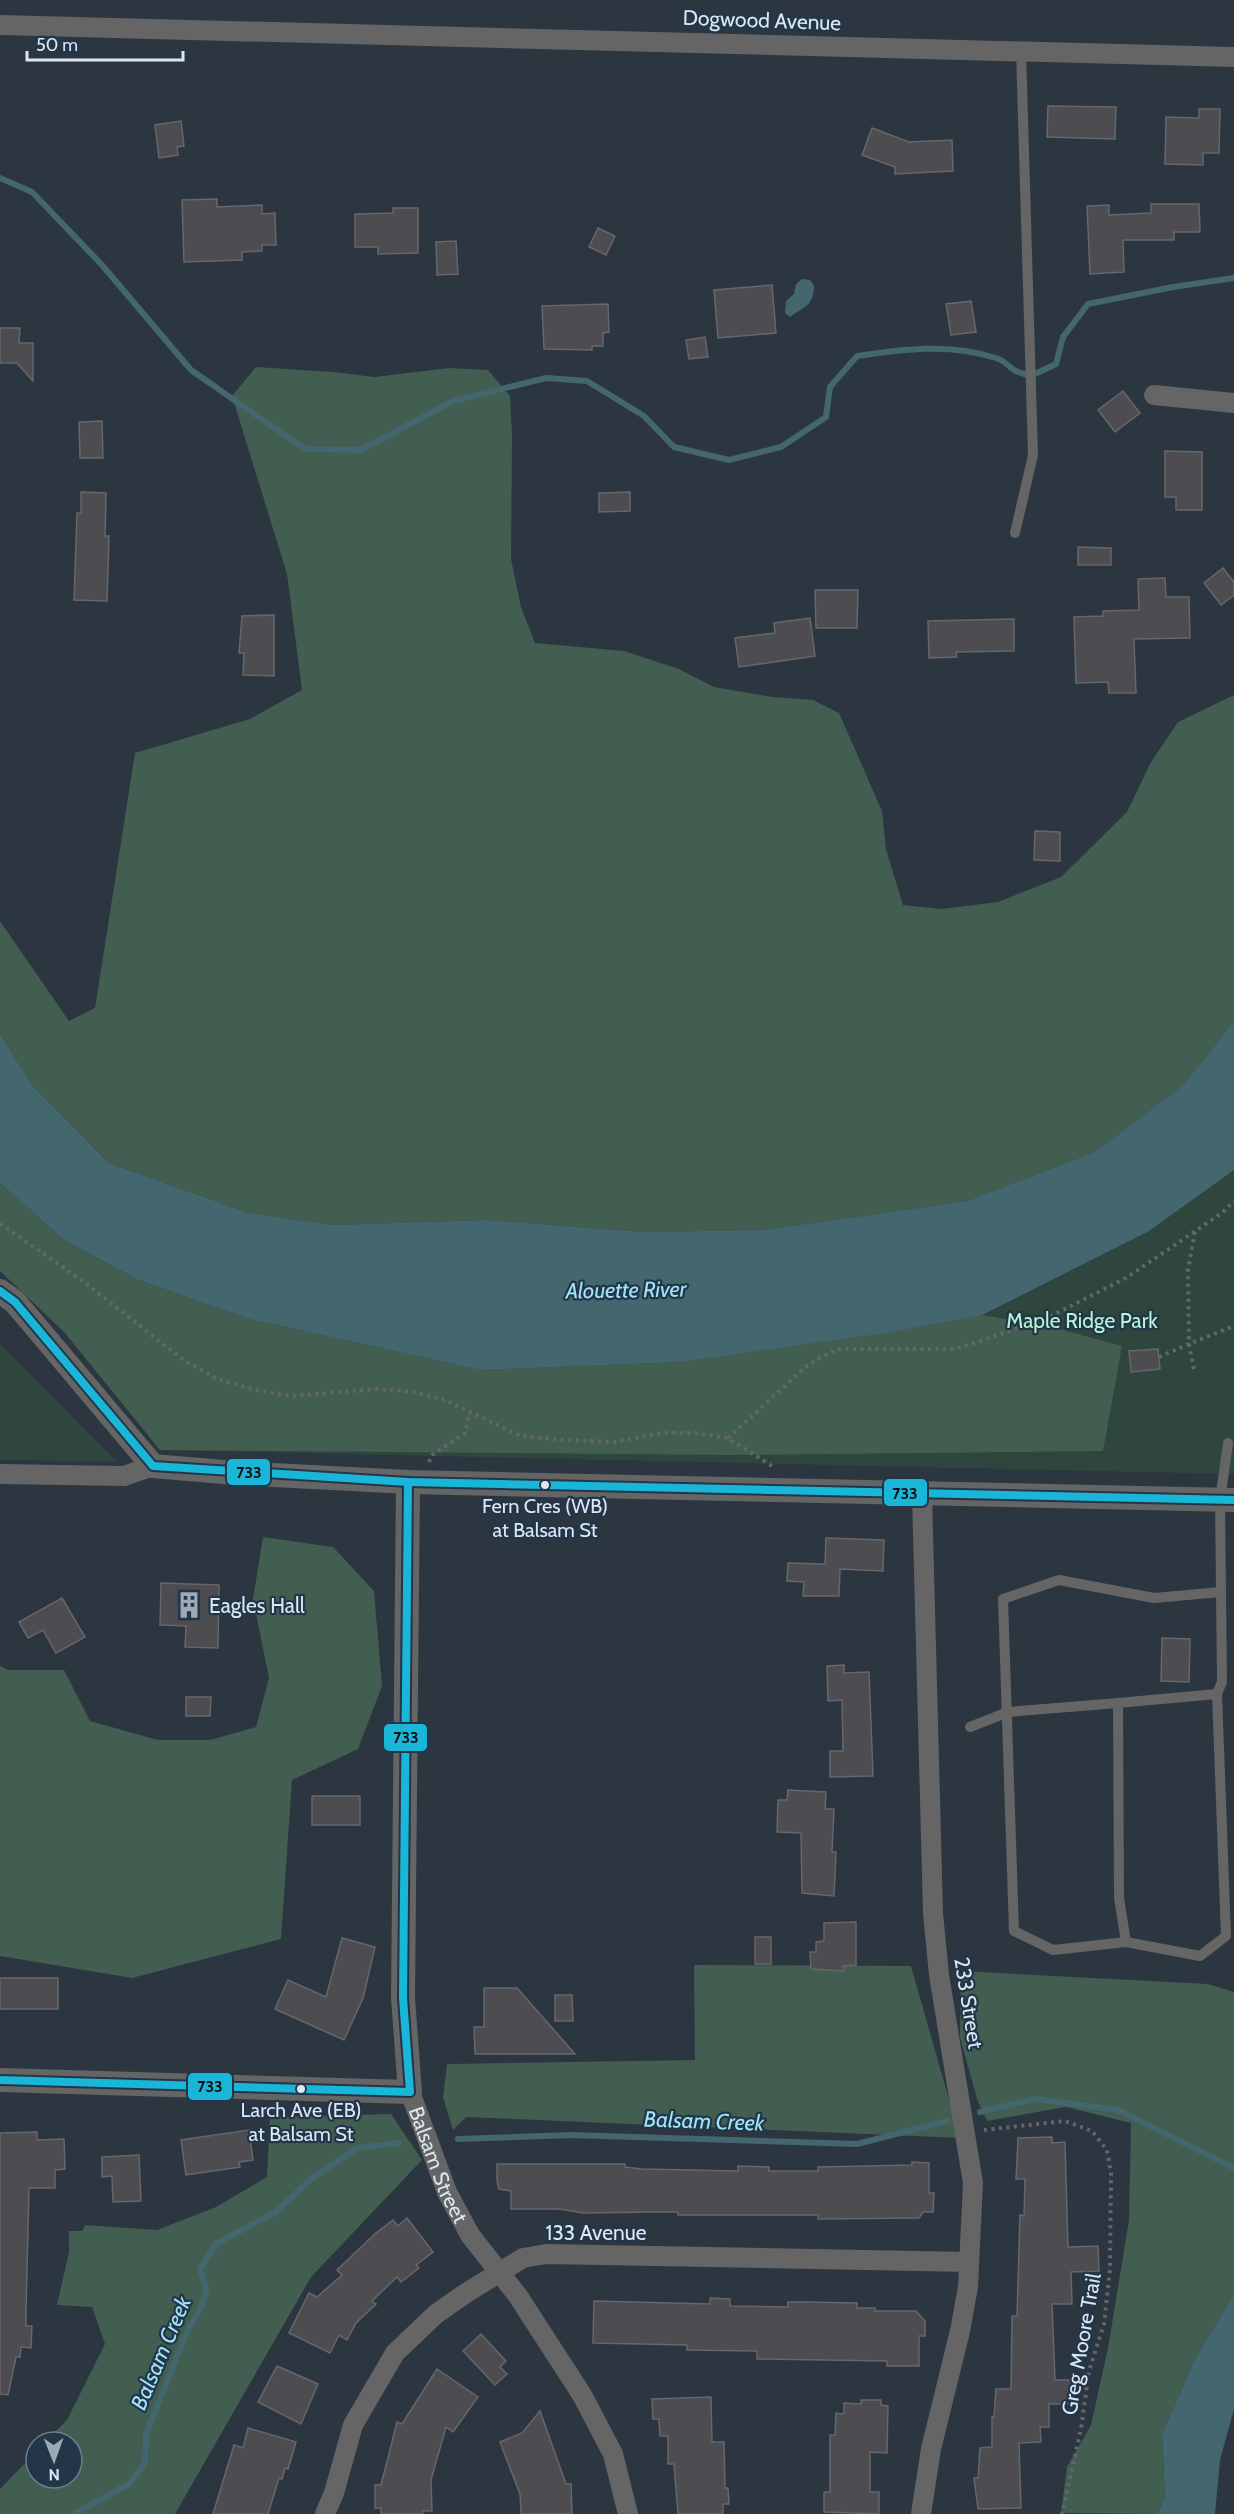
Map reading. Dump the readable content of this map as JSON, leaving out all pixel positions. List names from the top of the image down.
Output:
{
  "streets": {
    "street": [
      "Dogwood Avenue",
      "233 Street",
      "Balsam Street",
      "133 Avenue"
    ],
    "path": ["Greg Moore Trail"]
  },
  "crossings": [
    ["233 Street", "133 Avenue"],
    ["233 Street", "Greg Moore Trail"],
    ["Balsam Street", "133 Avenue"]
  ],
  "water": ["Alouette River", "Balsam Creek"],
  "parks": ["Maple Ridge Park"],
  "places": {
    "other": ["Fern Cres (WB) at Balsam St", "Larch Ave (EB) at Balsam St"],
    "building": ["Eagles Hall"]
  },
  "lines": ["transit line 733"],
  "scale_bar": "50 m",
  "north": "bottom"
}
